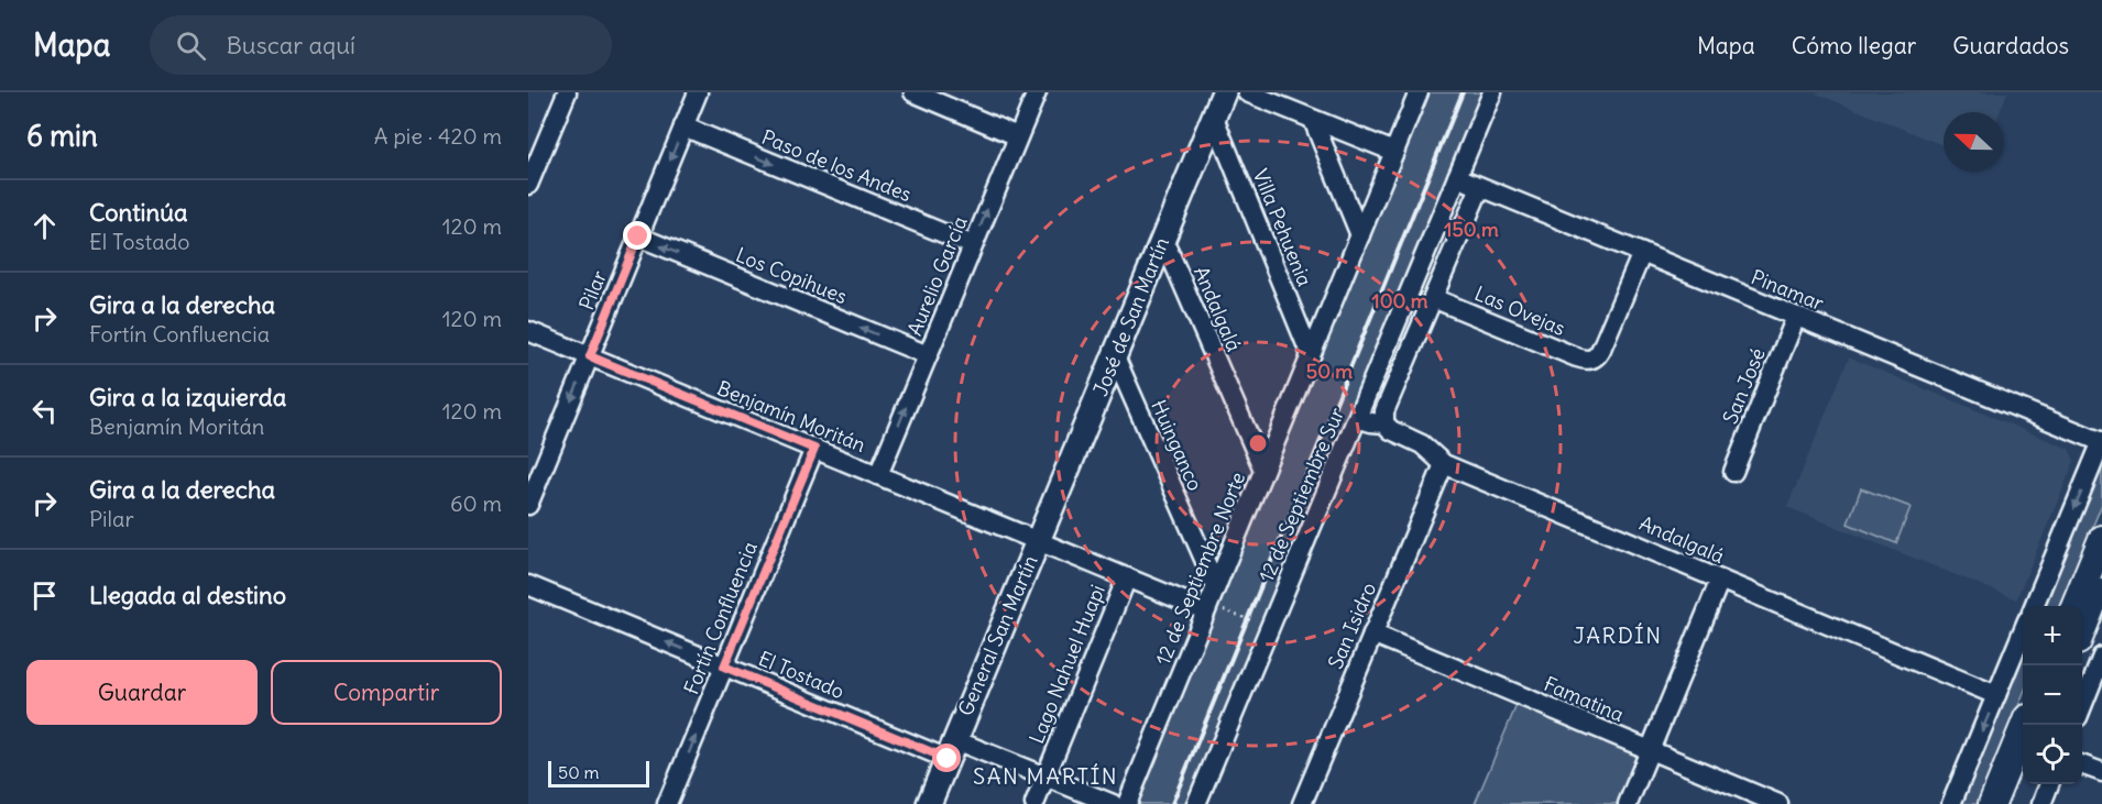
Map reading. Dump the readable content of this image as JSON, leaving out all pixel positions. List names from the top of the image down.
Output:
{
  "streets": {
    "main road": ["José de San Martín", "General San Martín"],
    "street": [
      "Paso de los Andes",
      "Villa Pehuenia",
      "Los Copihues",
      "Aurelio García",
      "Pilar",
      "Pinamar",
      "Andalgalá",
      "Las Ovejas",
      "San José",
      "Benjamín Moritán",
      "Huinganco",
      "12 de Septiembre Sur",
      "12 de Septiembre Norte",
      "Fortín Confluencia",
      "San Isidro",
      "Lago Nahuel Huapi",
      "El Tostado",
      "Famatina"
    ]
  },
  "crossings": [
    ["Paso de los Andes", "Aurelio García"],
    ["Paso de los Andes", "Pilar"],
    ["Villa Pehuenia", "José de San Martín"],
    ["Villa Pehuenia", "12 de Septiembre Norte"],
    ["Los Copihues", "Aurelio García"],
    ["Los Copihues", "Pilar"],
    ["Aurelio García", "Benjamín Moritán"],
    ["Pilar", "Benjamín Moritán"],
    ["Pinamar", "Las Ovejas"],
    ["Pinamar", "San José"],
    ["Pinamar", "12 de Septiembre Sur"],
    ["Andalgalá", "José de San Martín"],
    ["Andalgalá", "12 de Septiembre Sur"],
    ["Andalgalá", "12 de Septiembre Norte"],
    ["Andalgalá", "San Isidro"],
    ["José de San Martín", "Benjamín Moritán"],
    ["José de San Martín", "Huinganco"],
    ["José de San Martín", "General San Martín"],
    ["Benjamín Moritán", "Fortín Confluencia"],
    ["Benjamín Moritán", "General San Martín"],
    ["Huinganco", "12 de Septiembre Norte"],
    ["Fortín Confluencia", "El Tostado"],
    ["San Isidro", "Famatina"],
    ["General San Martín", "El Tostado"],
    ["Lago Nahuel Huapi", "El Tostado"]
  ],
  "one_way": ["Los Copihues", "Aurelio García", "Fortín Confluencia"],
  "districts": ["JARDÍN", "SAN MARTÍN"],
  "scale_bar": "50 m",
  "north": "left",
  "page": {
    "header": "Mapa",
    "search": "Buscar aquí",
    "nav": ["Mapa", "Cómo llegar", "Guardados"],
    "heading": ["6 min", "A pie · 420 m"],
    "list": [
      ["Continúa", "El Tostado", "120 m"],
      ["Gira a la derecha", "Fortín Confluencia", "120 m"],
      ["Gira a la izquierda", "Benjamín Moritán", "120 m"],
      ["Gira a la derecha", "Pilar", "60 m"],
      "Llegada al destino"
    ],
    "map_buttons": ["+", "−"],
    "buttons": ["Guardar", "Compartir"],
    "scale": "50 m"
  },
  "rings": ["150 m", "100 m", "50 m"]
}
